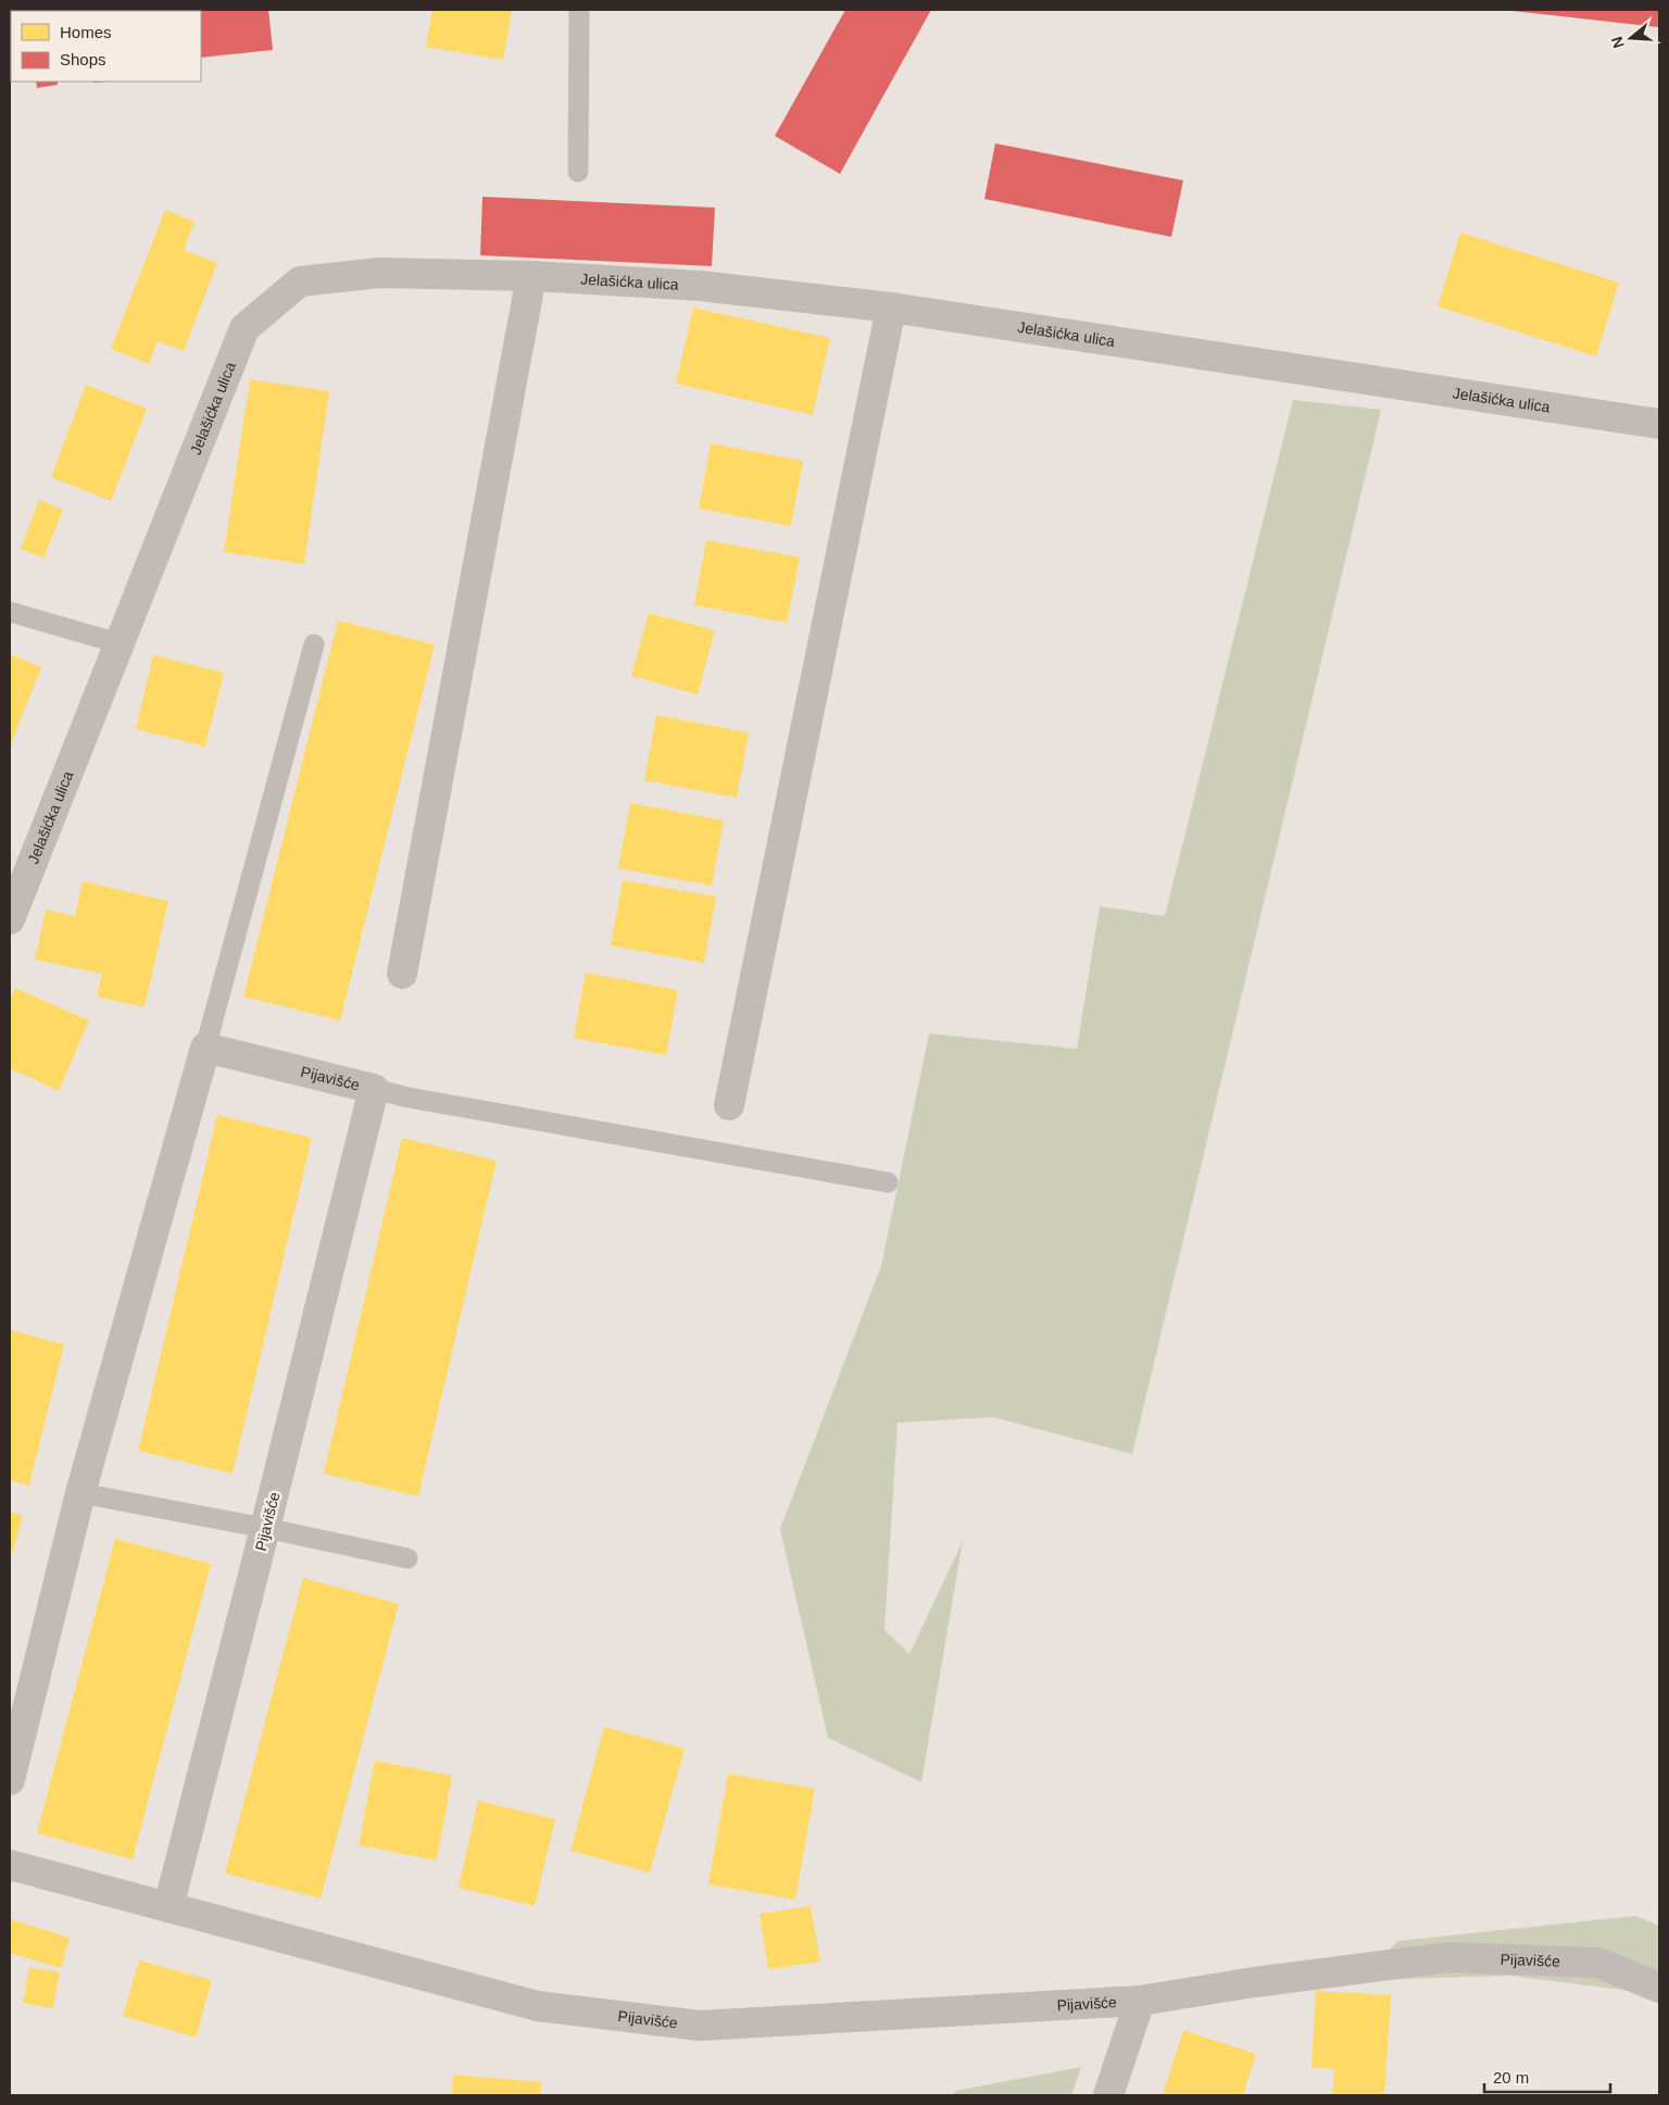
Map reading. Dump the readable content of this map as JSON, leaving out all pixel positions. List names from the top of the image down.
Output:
{
  "streets": {
    "street": ["Jelašićka ulica", "Pijavišće"]
  },
  "legend": ["Homes", "Shops"],
  "scale_bar": "20 m",
  "north": "left"
}
